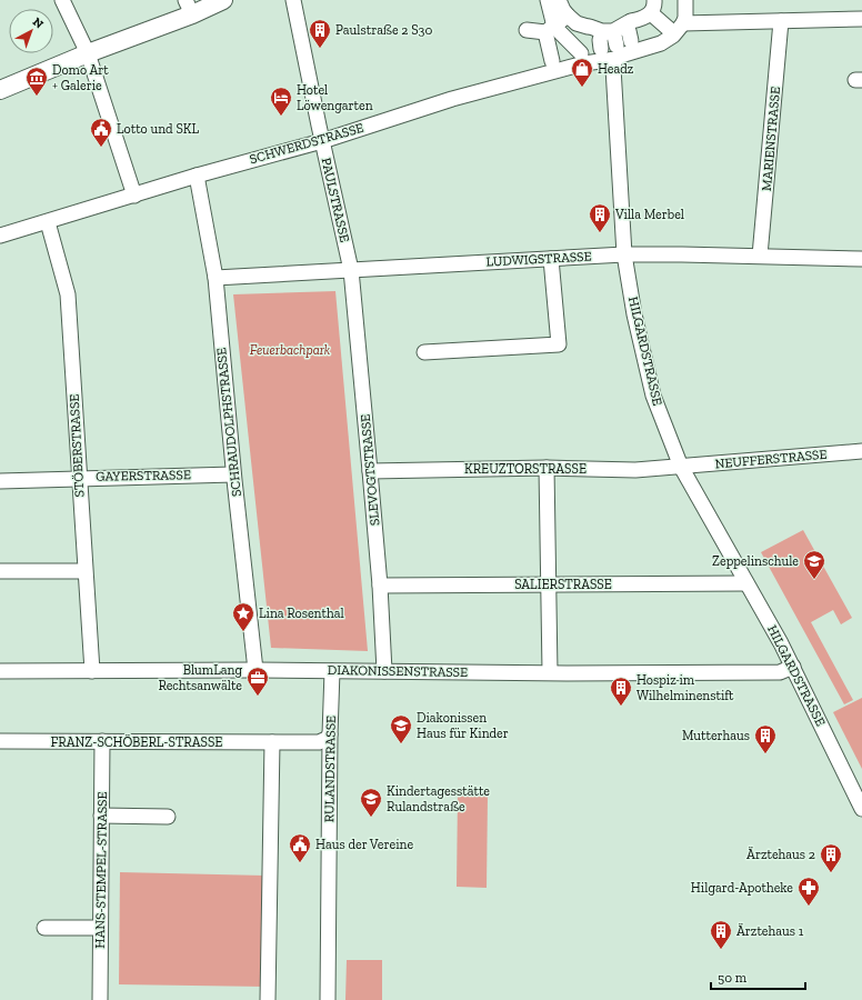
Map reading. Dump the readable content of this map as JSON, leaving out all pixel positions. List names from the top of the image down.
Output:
{
  "streets": {
    "street": [
      "MARIENSTRASSE",
      "SCHWERDSTRASSE",
      "PAULSTRASSE",
      "LUDWIGSTRASSE",
      "HILGARDSTRASSE",
      "SCHRAUDOLPHSTRASSE",
      "STÖBERSTRASSE",
      "NEUFFERSTRASSE",
      "KREUZTORSTRASSE",
      "SLEVOGTSTRASSE",
      "GAYERSTRASSE",
      "SALIERSTRASSE",
      "DIAKONISSENSTRASSE",
      "FRANZ-SCHÖBERL-STRASSE",
      "RULANDSTRASSE",
      "HANS-STEMPEL-STRASSE"
    ]
  },
  "crossings": [
    ["MARIENSTRASSE", "LUDWIGSTRASSE"],
    ["SCHWERDSTRASSE", "PAULSTRASSE"],
    ["SCHWERDSTRASSE", "HILGARDSTRASSE"],
    ["SCHWERDSTRASSE", "SCHRAUDOLPHSTRASSE"],
    ["SCHWERDSTRASSE", "STÖBERSTRASSE"],
    ["PAULSTRASSE", "LUDWIGSTRASSE"],
    ["PAULSTRASSE", "SLEVOGTSTRASSE"],
    ["LUDWIGSTRASSE", "HILGARDSTRASSE"],
    ["LUDWIGSTRASSE", "SCHRAUDOLPHSTRASSE"],
    ["LUDWIGSTRASSE", "SLEVOGTSTRASSE"],
    ["HILGARDSTRASSE", "NEUFFERSTRASSE"],
    ["HILGARDSTRASSE", "KREUZTORSTRASSE"],
    ["HILGARDSTRASSE", "SALIERSTRASSE"],
    ["HILGARDSTRASSE", "DIAKONISSENSTRASSE"],
    ["SCHRAUDOLPHSTRASSE", "GAYERSTRASSE"],
    ["SCHRAUDOLPHSTRASSE", "DIAKONISSENSTRASSE"],
    ["STÖBERSTRASSE", "GAYERSTRASSE"],
    ["STÖBERSTRASSE", "DIAKONISSENSTRASSE"],
    ["NEUFFERSTRASSE", "KREUZTORSTRASSE"],
    ["KREUZTORSTRASSE", "SLEVOGTSTRASSE"],
    ["SLEVOGTSTRASSE", "SALIERSTRASSE"],
    ["SLEVOGTSTRASSE", "DIAKONISSENSTRASSE"],
    ["DIAKONISSENSTRASSE", "RULANDSTRASSE"],
    ["FRANZ-SCHÖBERL-STRASSE", "RULANDSTRASSE"],
    ["FRANZ-SCHÖBERL-STRASSE", "HANS-STEMPEL-STRASSE"]
  ],
  "parks": ["Feuerbachpark"],
  "places": {
    "building": [
      "Paulstraße 2 S30",
      "Villa Merbel",
      "Hospiz im Wilhelminenstift",
      "Mutterhaus",
      "Ärztehaus 2",
      "Ärztehaus 1"
    ],
    "shop": ["Headz"],
    "museum": ["Domo Art + Galerie"],
    "hotel": ["Hotel Löwengarten"],
    "public building": ["Lotto und SKL", "Haus der Vereine"],
    "school or university": ["Zeppelinschule", "Diakonissen Haus für Kinder", "Kindertagesstätte Rulandstraße"],
    "place": ["Lina Rosenthal"],
    "office": ["BlumLang Rechtsanwälte"],
    "pharmacy": ["Hilgard-Apotheke"]
  },
  "scale_bar": "50 m",
  "north": "top right"
}
